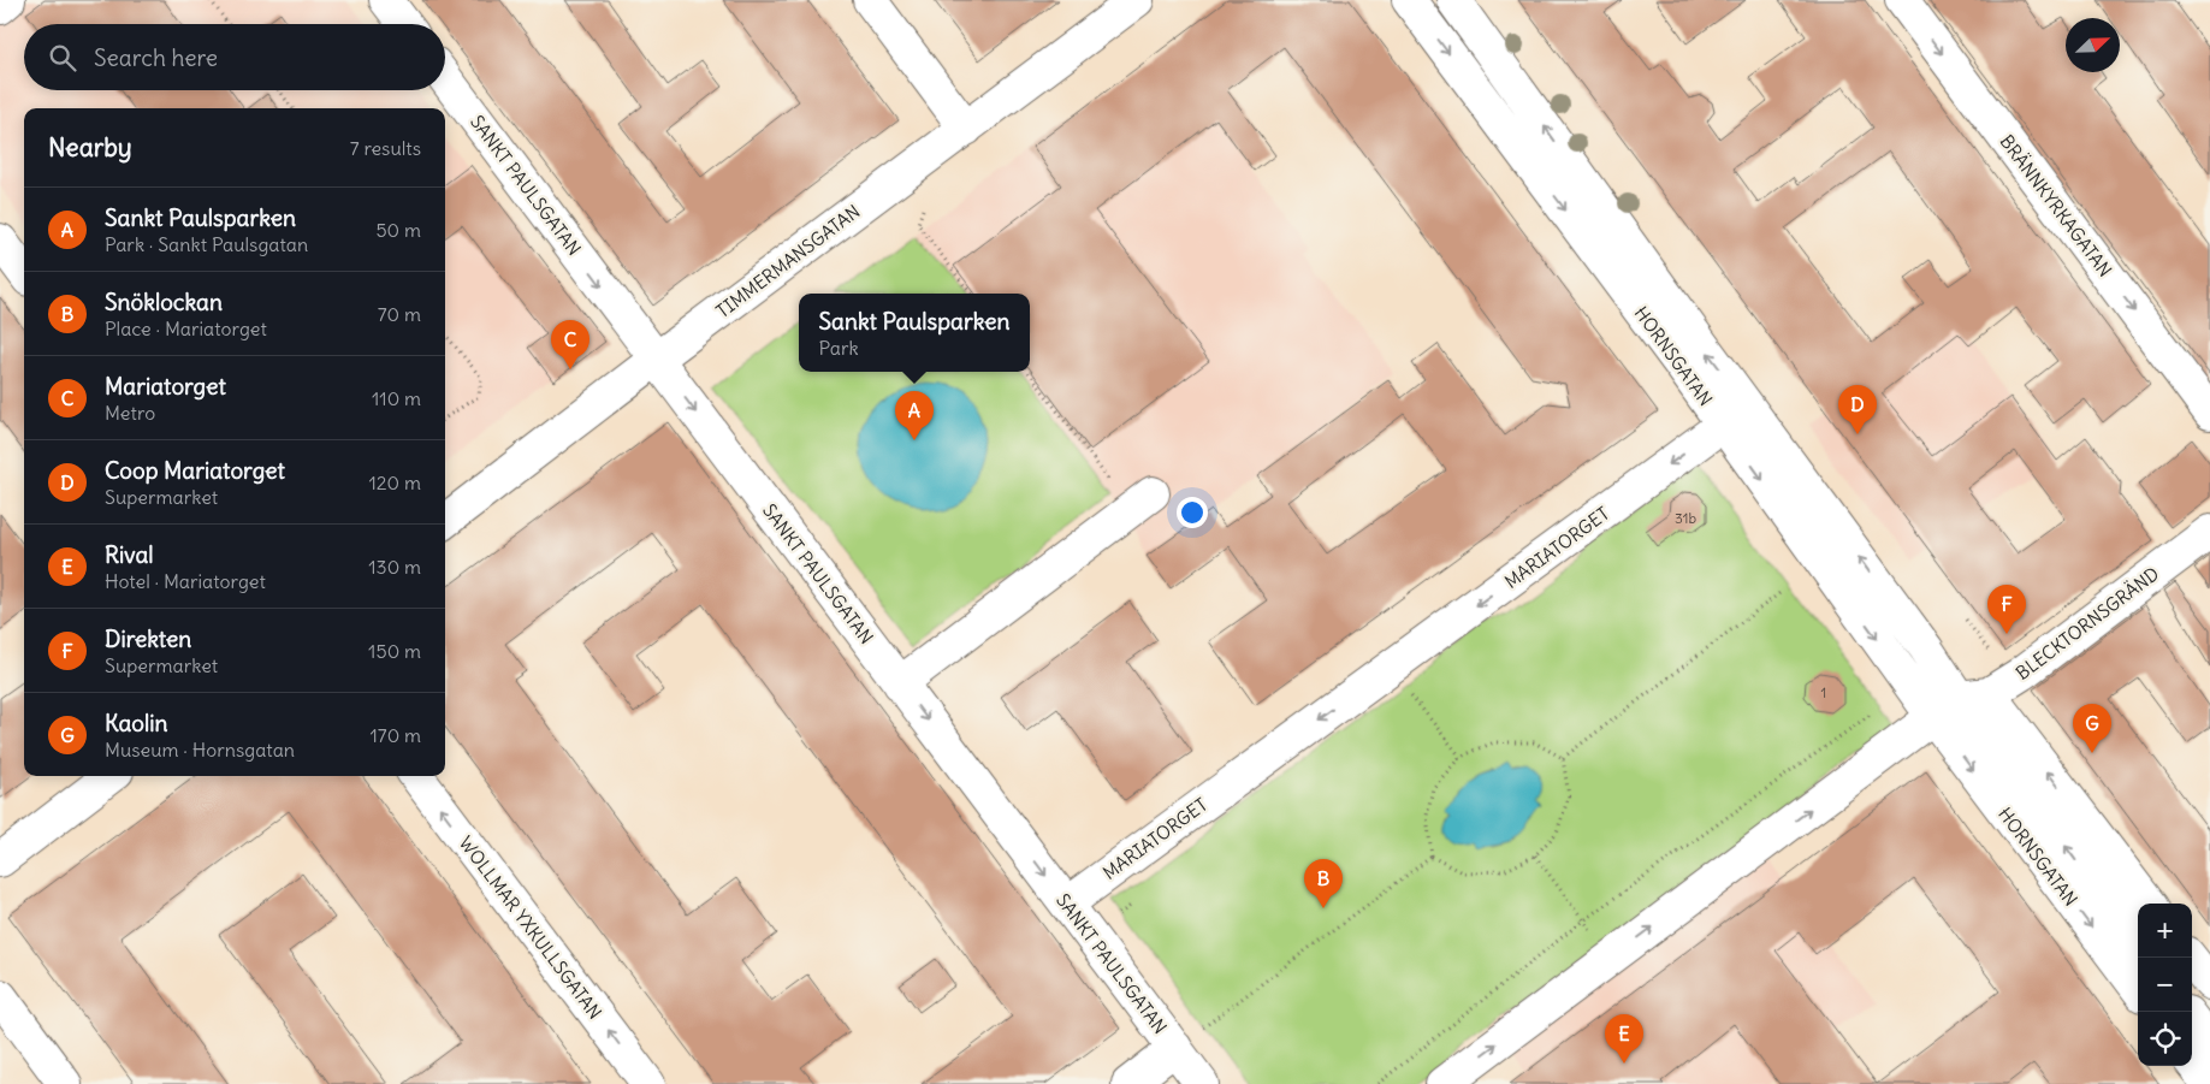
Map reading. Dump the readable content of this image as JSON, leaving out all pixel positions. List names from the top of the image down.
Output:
{
  "streets": {
    "street": [
      "SANKT PAULSGATAN",
      "BRÄNNKYRKAGATAN",
      "TIMMERMANSGATAN",
      "HORNSGATAN",
      "MARIATORGET",
      "BLECKTORNSGRÄND",
      "WOLLMAR YXKULLSGATAN"
    ]
  },
  "crossings": [
    ["SANKT PAULSGATAN", "TIMMERMANSGATAN"],
    ["SANKT PAULSGATAN", "MARIATORGET"],
    ["HORNSGATAN", "MARIATORGET"],
    ["HORNSGATAN", "BLECKTORNSGRÄND"]
  ],
  "one_way": ["SANKT PAULSGATAN", "BRÄNNKYRKAGATAN", "WOLLMAR YXKULLSGATAN"],
  "house_numbers": ["31b", "1"],
  "north": "top right",
  "page": {
    "search": "Search here",
    "heading": ["Nearby", "7 results"],
    "list": [
      {
        "mark": "A",
        "name": "Sankt Paulsparken",
        "note": "Park · Sankt Paulsgatan",
        "value": "50 m"
      },
      {
        "mark": "B",
        "name": "Snöklockan",
        "note": "Place · Mariatorget",
        "value": "70 m"
      },
      {
        "mark": "C",
        "name": "Mariatorget",
        "note": "Metro",
        "value": "110 m"
      },
      {
        "mark": "D",
        "name": "Coop Mariatorget",
        "note": "Supermarket",
        "value": "120 m"
      },
      {
        "mark": "E",
        "name": "Rival",
        "note": "Hotel · Mariatorget",
        "value": "130 m"
      },
      {
        "mark": "F",
        "name": "Direkten",
        "note": "Supermarket",
        "value": "150 m"
      },
      {
        "mark": "G",
        "name": "Kaolin",
        "note": "Museum · Hornsgatan",
        "value": "170 m"
      }
    ],
    "popup": ["Sankt Paulsparken", "Park"],
    "pins": [
      "C",
      "D",
      "A",
      "F",
      "G",
      "B",
      "E"
    ],
    "map_buttons": ["+", "−"]
  }
}
